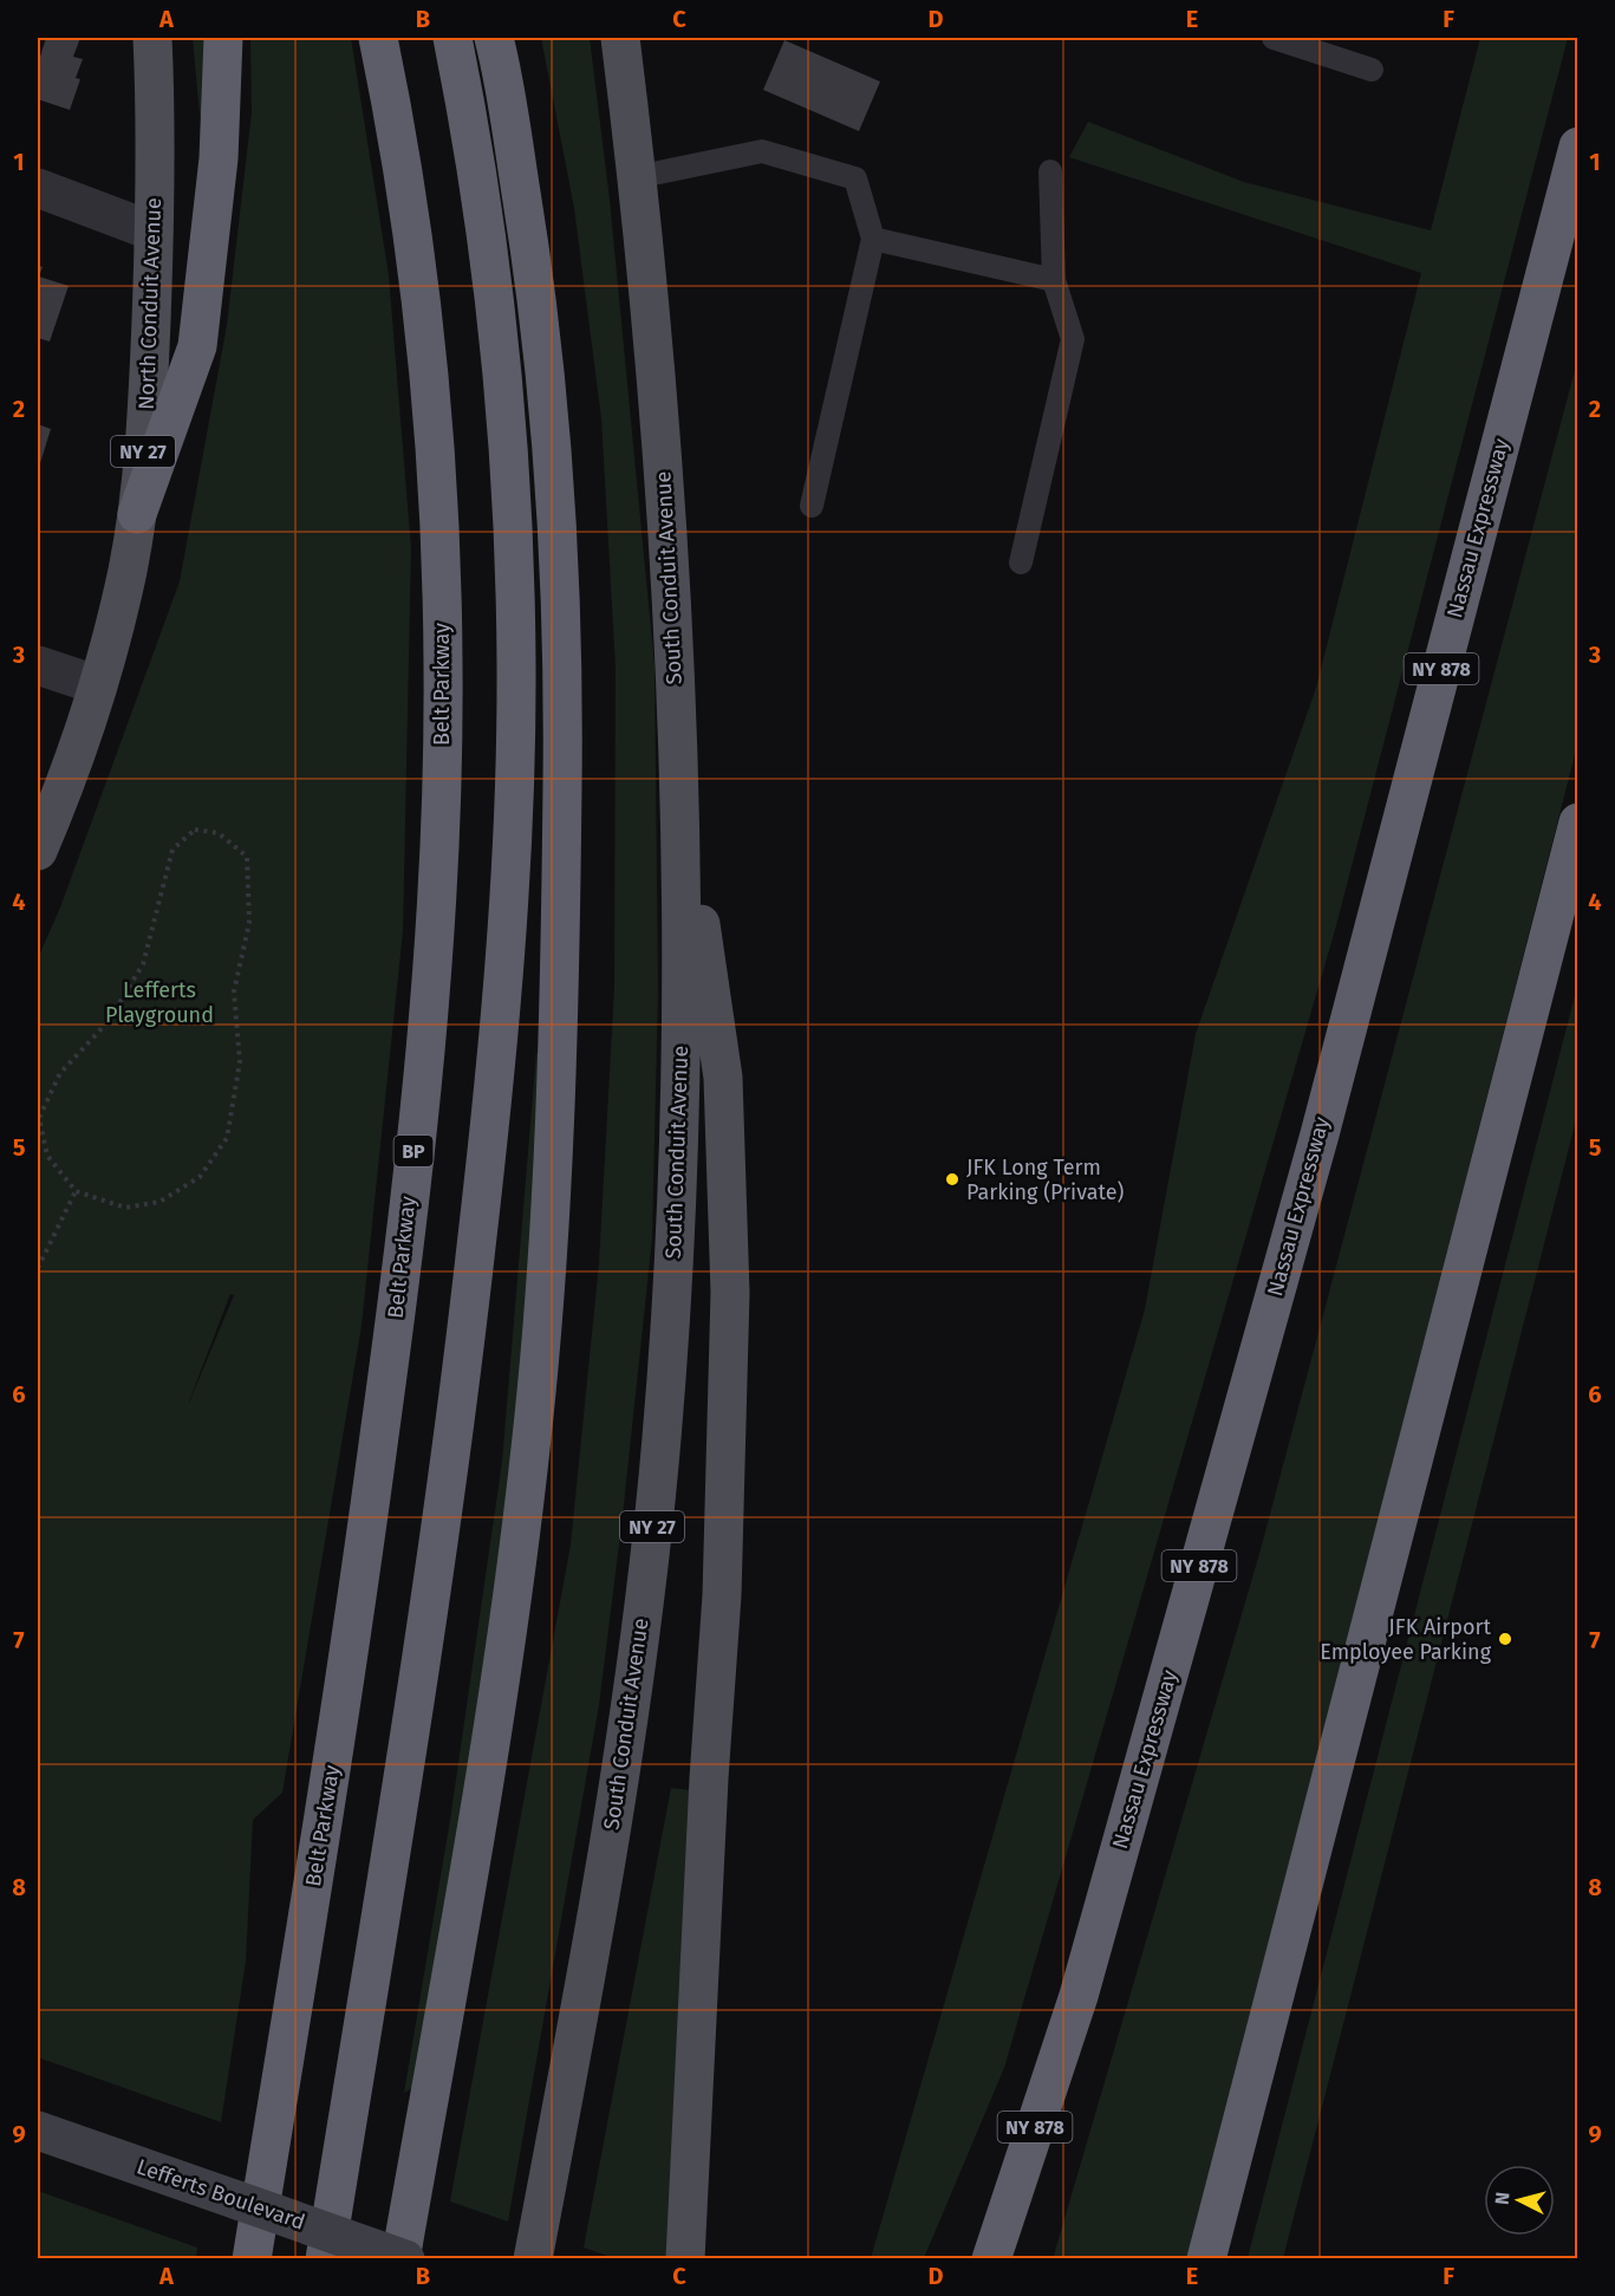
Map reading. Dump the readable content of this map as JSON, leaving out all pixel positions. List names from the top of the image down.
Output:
{
  "streets": {
    "highway": [
      "Nassau Expressway",
      "NY 878",
      "Belt Parkway",
      "BP"
    ],
    "main road": [
      "North Conduit Avenue",
      "NY 27",
      "South Conduit Avenue",
      "Lefferts Boulevard"
    ]
  },
  "parks": ["Lefferts Playground"],
  "places": ["JFK Long Term Parking (Private)", "JFK Airport Employee Parking"],
  "north": "left",
  "grid": {
    "columns": [
      "A",
      "B",
      "C",
      "D",
      "E",
      "F"
    ],
    "rows": [
      "1",
      "2",
      "3",
      "4",
      "5",
      "6",
      "7",
      "8",
      "9"
    ]
  }
}
